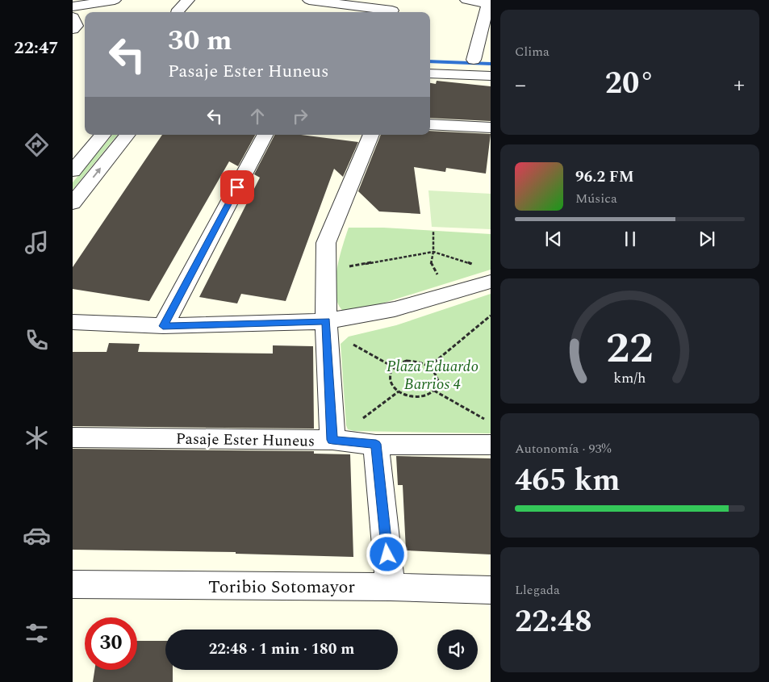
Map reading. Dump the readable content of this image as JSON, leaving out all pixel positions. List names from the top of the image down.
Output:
{
  "streets": {
    "street": ["Pasaje Ester Huneus", "Toribio Sotomayor"]
  },
  "parks": ["Plaza Eduardo Barrios 4"],
  "page": {
    "tabs": "22:47",
    "tile": [
      "Clima",
      ["Autonomía · 93%", "465 km"],
      ["Llegada", "22:48"]
    ],
    "turn": ["30 m", "Pasaje Ester Huneus"],
    "heat": ["−", "20°", "+"],
    "song": ["96.2 FM", "Música"],
    "limit": "30",
    "trip": "22:48 · 1 min · 180 m",
    "gauge": ["22", "km/h"]
  }
}
